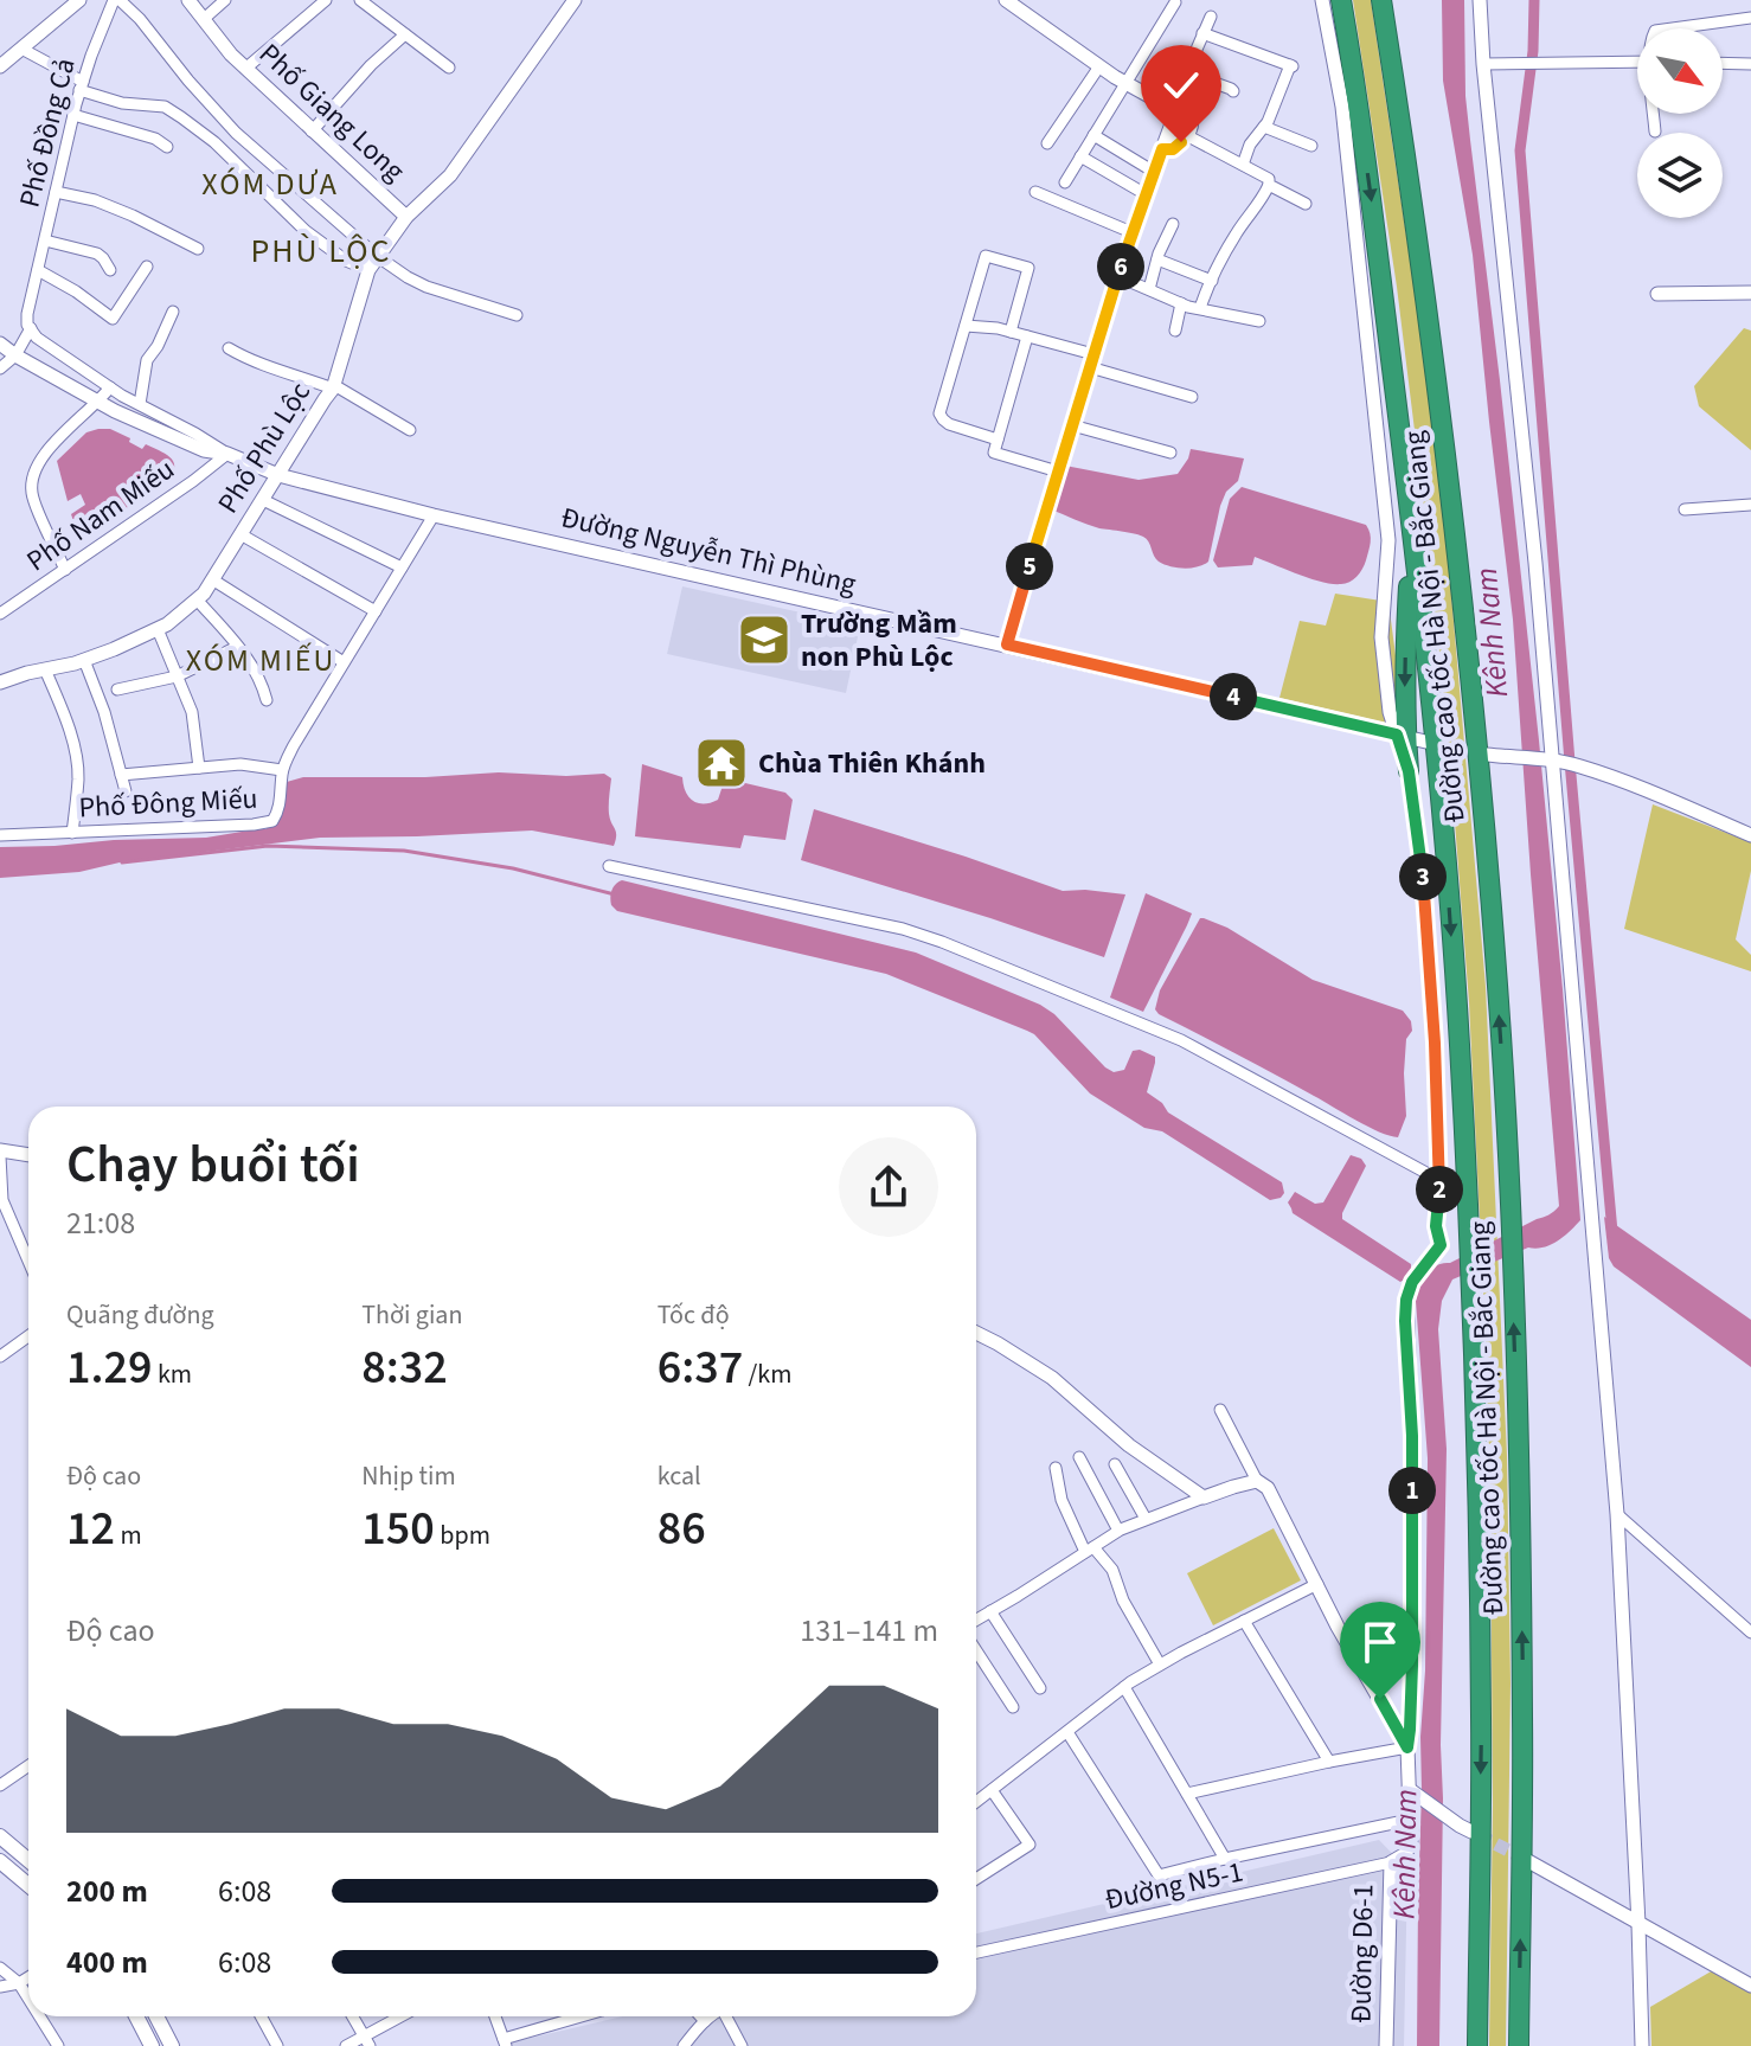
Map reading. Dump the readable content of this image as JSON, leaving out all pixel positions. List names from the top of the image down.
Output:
{
  "streets": {
    "highway": ["Đường cao tốc Hà Nội - Bắc Giang"],
    "street": [
      "Phố Giang Long",
      "Phố Đồng Cả",
      "Phố Phù Lộc",
      "Phố Nam Miếu",
      "Đường Nguyễn Thì Phùng",
      "Phố Đông Miếu",
      "Đường N5-1",
      "Đường D6-1"
    ]
  },
  "crossings": [
    ["Phố Giang Long", "Phố Phù Lộc"],
    ["Phố Phù Lộc", "Đường Nguyễn Thì Phùng"],
    ["Phố Nam Miếu", "Đường Nguyễn Thì Phùng"],
    ["Đường Nguyễn Thì Phùng", "Phố Đông Miếu"],
    ["Đường N5-1", "Đường D6-1"]
  ],
  "districts": ["XÓM DƯA", "PHÙ LỘC", "XÓM MIẾU"],
  "water": ["Kênh Nam"],
  "places": {
    "school or university": ["Trường Mầm non Phù Lộc"],
    "temple": ["Chùa Thiên Khánh"]
  },
  "north": "bottom right",
  "page": {
    "pins": [
      "6",
      "5",
      "4",
      "3",
      "2",
      "1"
    ],
    "heading": ["Chạy buổi tối", "21:08"],
    "stats": [
      ["Quãng đường", "1.29 km"],
      ["Thời gian", "8:32"],
      ["Tốc độ", "6:37 /km"],
      ["Độ cao", "12 m"],
      ["Nhịp tim", "150 bpm"],
      ["kcal", "86"]
    ],
    "chart": ["Độ cao", "131–141 m"],
    "list": [
      {
        "name": "200 m",
        "note": "6:08"
      },
      {
        "name": "400 m",
        "note": "6:08"
      }
    ]
  }
}
